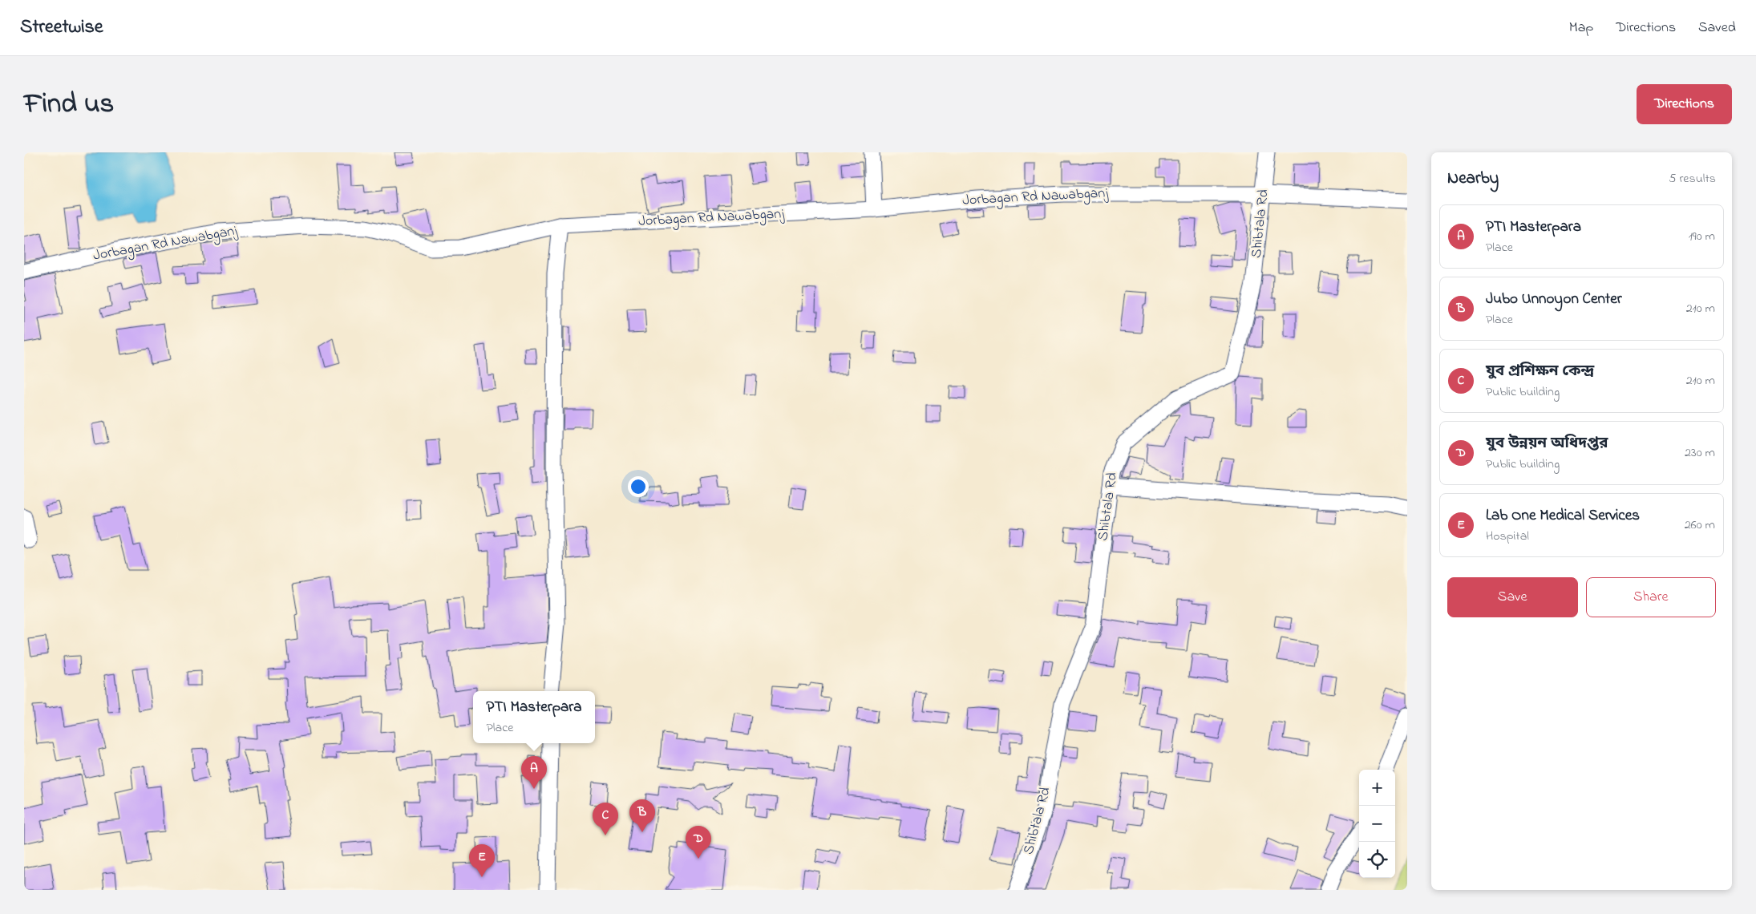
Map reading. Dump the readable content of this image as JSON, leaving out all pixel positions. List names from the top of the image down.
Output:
{
  "streets": {
    "street": ["Jorbagan Rd Nawabganj", "Shibtala Rd"]
  },
  "crossings": [
    ["Jorbagan Rd Nawabganj", "Shibtala Rd"]
  ],
  "page": {
    "header": "Streetwise",
    "nav": ["Map", "Directions", "Saved"],
    "title": "Find us",
    "buttons": [
      "Directions",
      ["Save", "Share"]
    ],
    "heading": ["Nearby", "5 results"],
    "list": [
      {
        "mark": "A",
        "name": "PTI Masterpara",
        "note": "Place",
        "value": "190 m"
      },
      {
        "mark": "B",
        "name": "Jubo Unnoyon Center",
        "note": "Place",
        "value": "210 m"
      },
      {
        "mark": "C",
        "name": "যুব প্রশিক্ষন কেন্দ্র",
        "note": "Public building",
        "value": "210 m"
      },
      {
        "mark": "D",
        "name": "যুব উন্নয়ন অধিদপ্তর",
        "note": "Public building",
        "value": "230 m"
      },
      {
        "mark": "E",
        "name": "Lab One Medical Services",
        "note": "Hospital",
        "value": "260 m"
      }
    ],
    "popup": ["PTI Masterpara", "Place"],
    "pins": [
      "A",
      "B",
      "C",
      "D",
      "E"
    ],
    "map_buttons": ["+", "−"]
  }
}
